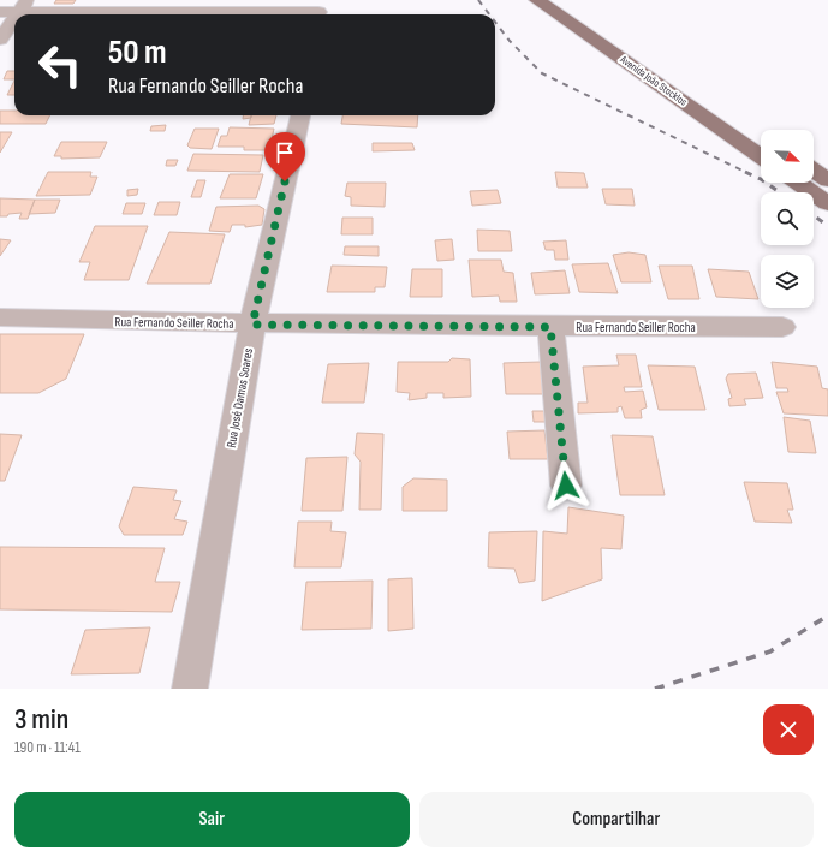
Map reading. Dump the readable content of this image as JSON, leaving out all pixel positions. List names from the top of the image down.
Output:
{
  "streets": {
    "main road": ["Avenida João Stocklos"],
    "street": ["Rua Fernando Seiller Rocha", "Rua José Damas Soares"]
  },
  "crossings": [
    ["Rua Fernando Seiller Rocha", "Rua José Damas Soares"]
  ],
  "north": "bottom right",
  "page": {
    "turn": ["50 m", "Rua Fernando Seiller Rocha"],
    "heading": ["3 min", "190 m · 11:41"],
    "buttons": ["Sair", "Compartilhar"]
  }
}
